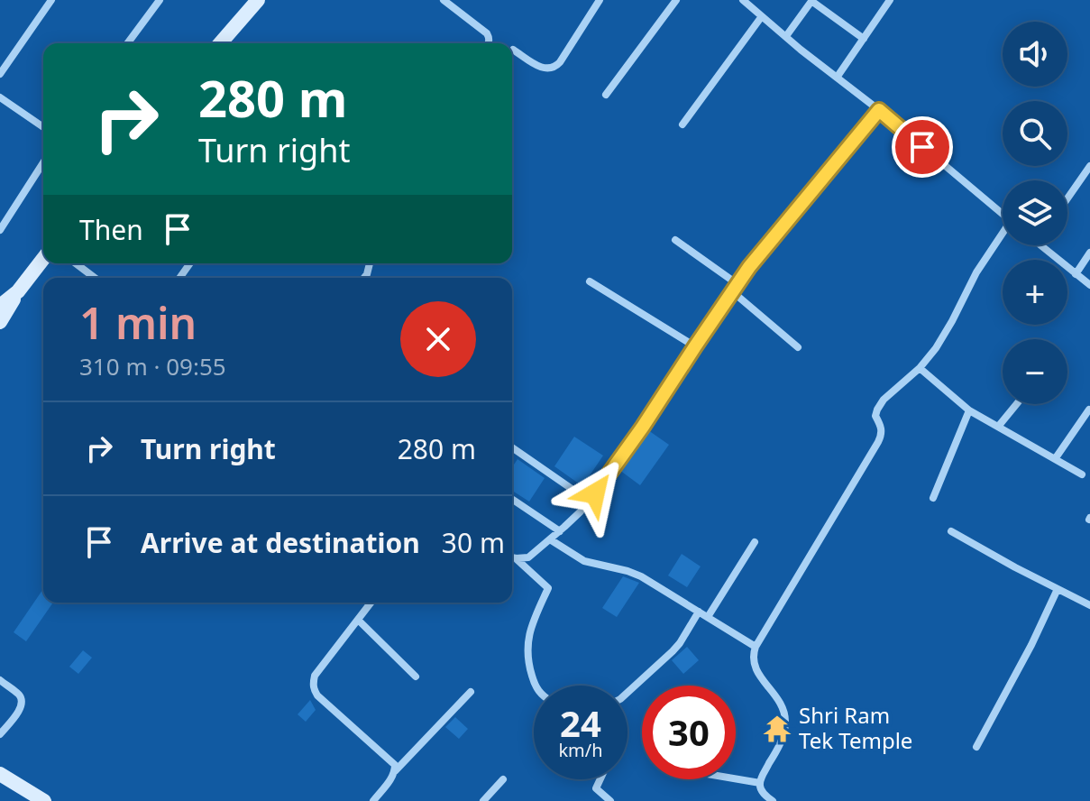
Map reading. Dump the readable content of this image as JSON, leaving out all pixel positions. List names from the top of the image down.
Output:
{
  "places": {
    "temple": ["Shri Ram Tek Temple"]
  },
  "page": {
    "map_buttons": ["+", "−"],
    "turn": ["280 m", "Turn right"],
    "then": "Then",
    "heading": ["1 min", "310 m · 09:55"],
    "list": [
      {
        "name": "Turn right",
        "value": "280 m"
      },
      {
        "name": "Arrive at destination",
        "value": "30 m"
      }
    ],
    "speed": "24 km/h",
    "limit": "30"
  }
}
